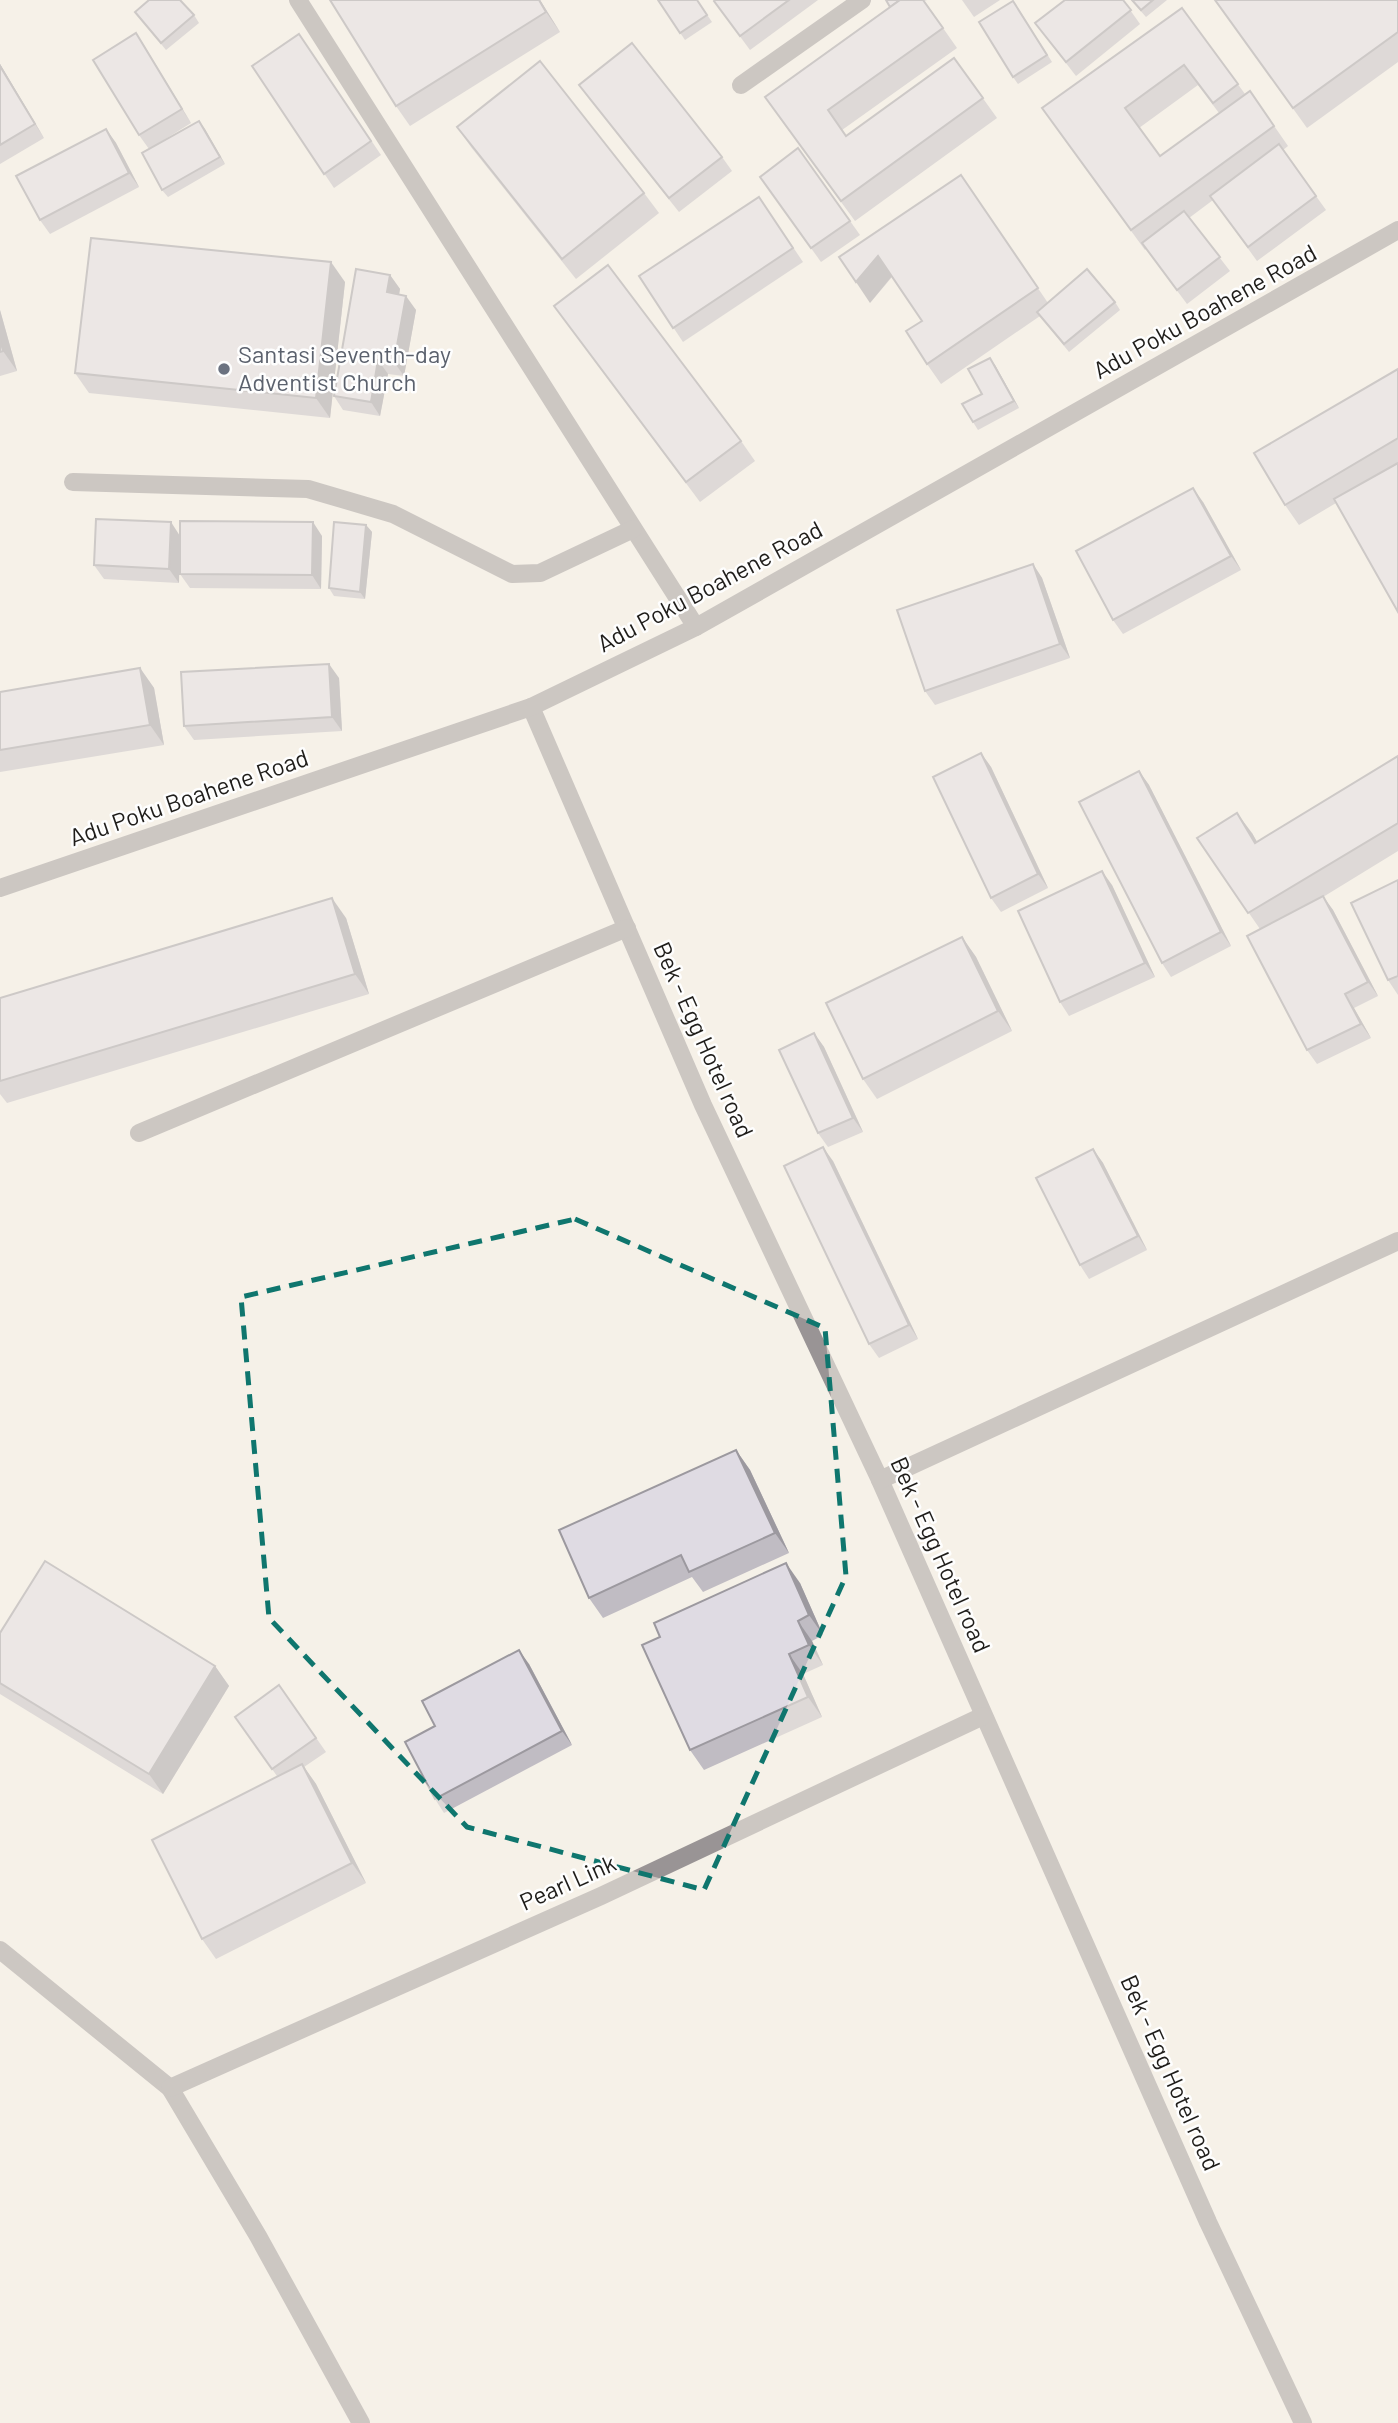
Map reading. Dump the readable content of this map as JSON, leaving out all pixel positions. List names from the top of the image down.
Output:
{
  "streets": {
    "street": ["Adu Poku Boahene Road", "Bek - Egg Hotel road", "Pearl Link"]
  },
  "crossings": [
    ["Adu Poku Boahene Road", "Bek - Egg Hotel road"],
    ["Bek - Egg Hotel road", "Pearl Link"]
  ],
  "places": ["Santasi Seventh-day Adventist Church"]
}
